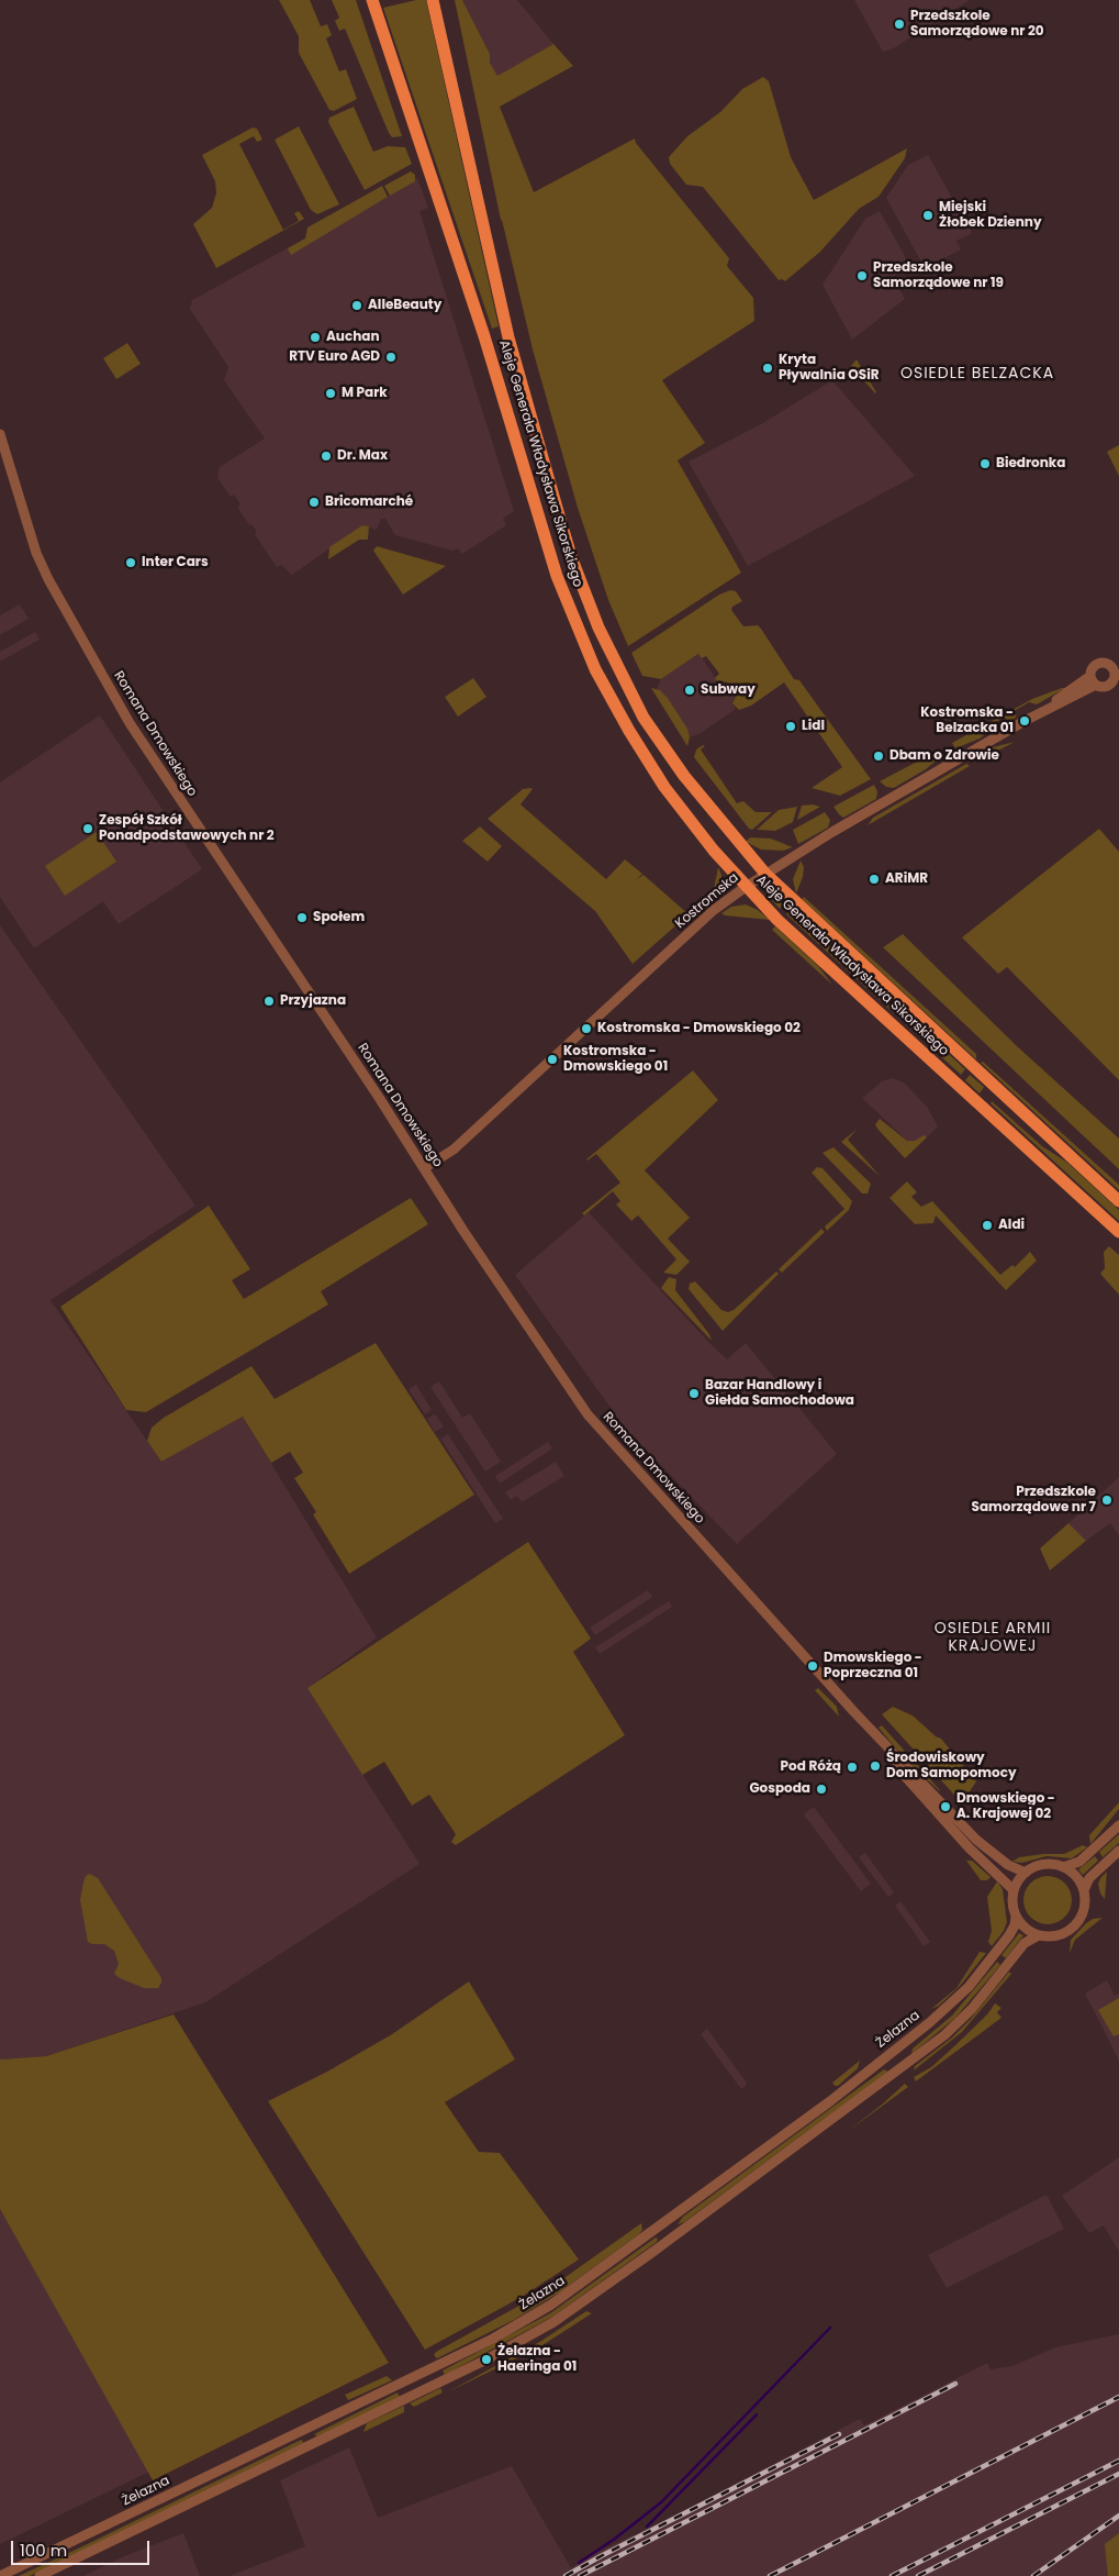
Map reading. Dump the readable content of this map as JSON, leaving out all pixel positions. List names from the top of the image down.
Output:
{
  "streets": {
    "main road": ["Aleje Generała Władysława Sikorskiego"],
    "street": ["Romana Dmowskiego", "Kostromska", "Żelazna"]
  },
  "crossings": [
    ["Aleje Generała Władysława Sikorskiego", "Kostromska"],
    ["Romana Dmowskiego", "Kostromska"],
    ["Romana Dmowskiego", "Żelazna"]
  ],
  "districts": ["OSIEDLE BELZACKA", "OSIEDLE ARMII KRAJOWEJ"],
  "places": [
    "Przedszkole Samorządowe nr 20",
    "Miejski Żłobek Dzienny",
    "Przedszkole Samorządowe nr 19",
    "AlleBeauty",
    "Auchan",
    "RTV Euro AGD",
    "Kryta Pływalnia OSiR",
    "M Park",
    "Dr. Max",
    "Biedronka",
    "Bricomarché",
    "Inter Cars",
    "Subway",
    "Kostromska - Belzacka 01",
    "Lidl",
    "Dbam o Zdrowie",
    "Zespół Szkół Ponadpodstawowych nr 2",
    "ARiMR",
    "Społem",
    "Przyjazna",
    "Kostromska - Dmowskiego 02",
    "Kostromska - Dmowskiego 01",
    "Aldi",
    "Bazar Handlowy i Giełda Samochodowa",
    "Przedszkole Samorządowe nr 7",
    "Dmowskiego - Poprzeczna 01",
    "Środowiskowy Dom Samopomocy",
    "Pod Różą",
    "Gospoda",
    "Dmowskiego - A. Krajowej 02",
    "Żelazna - Haeringa 01"
  ],
  "scale_bar": "100 m"
}
